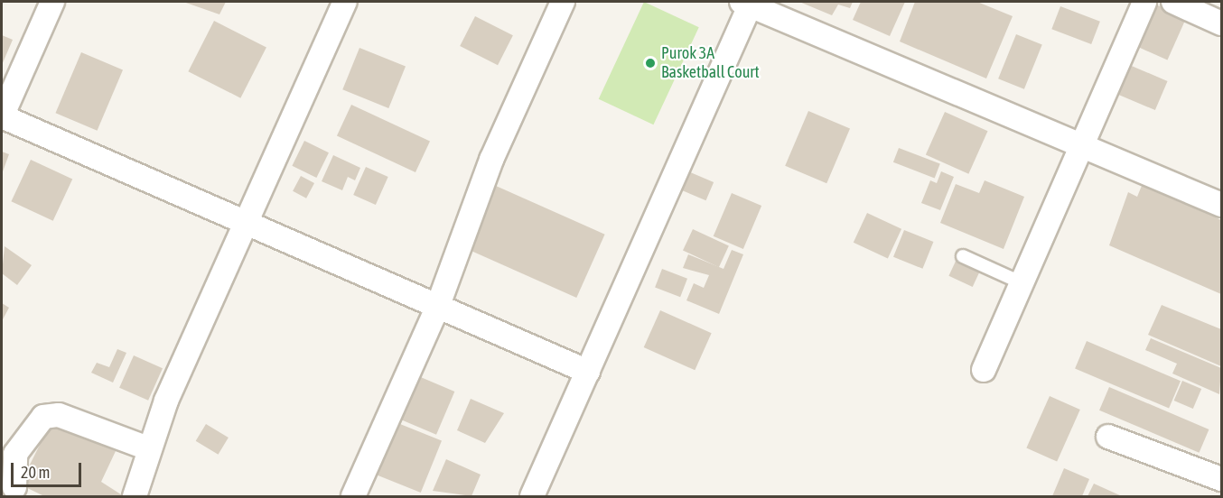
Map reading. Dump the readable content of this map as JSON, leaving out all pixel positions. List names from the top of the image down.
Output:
{
  "places": ["Purok 3A Basketball Court"],
  "scale_bar": "20 m"
}
